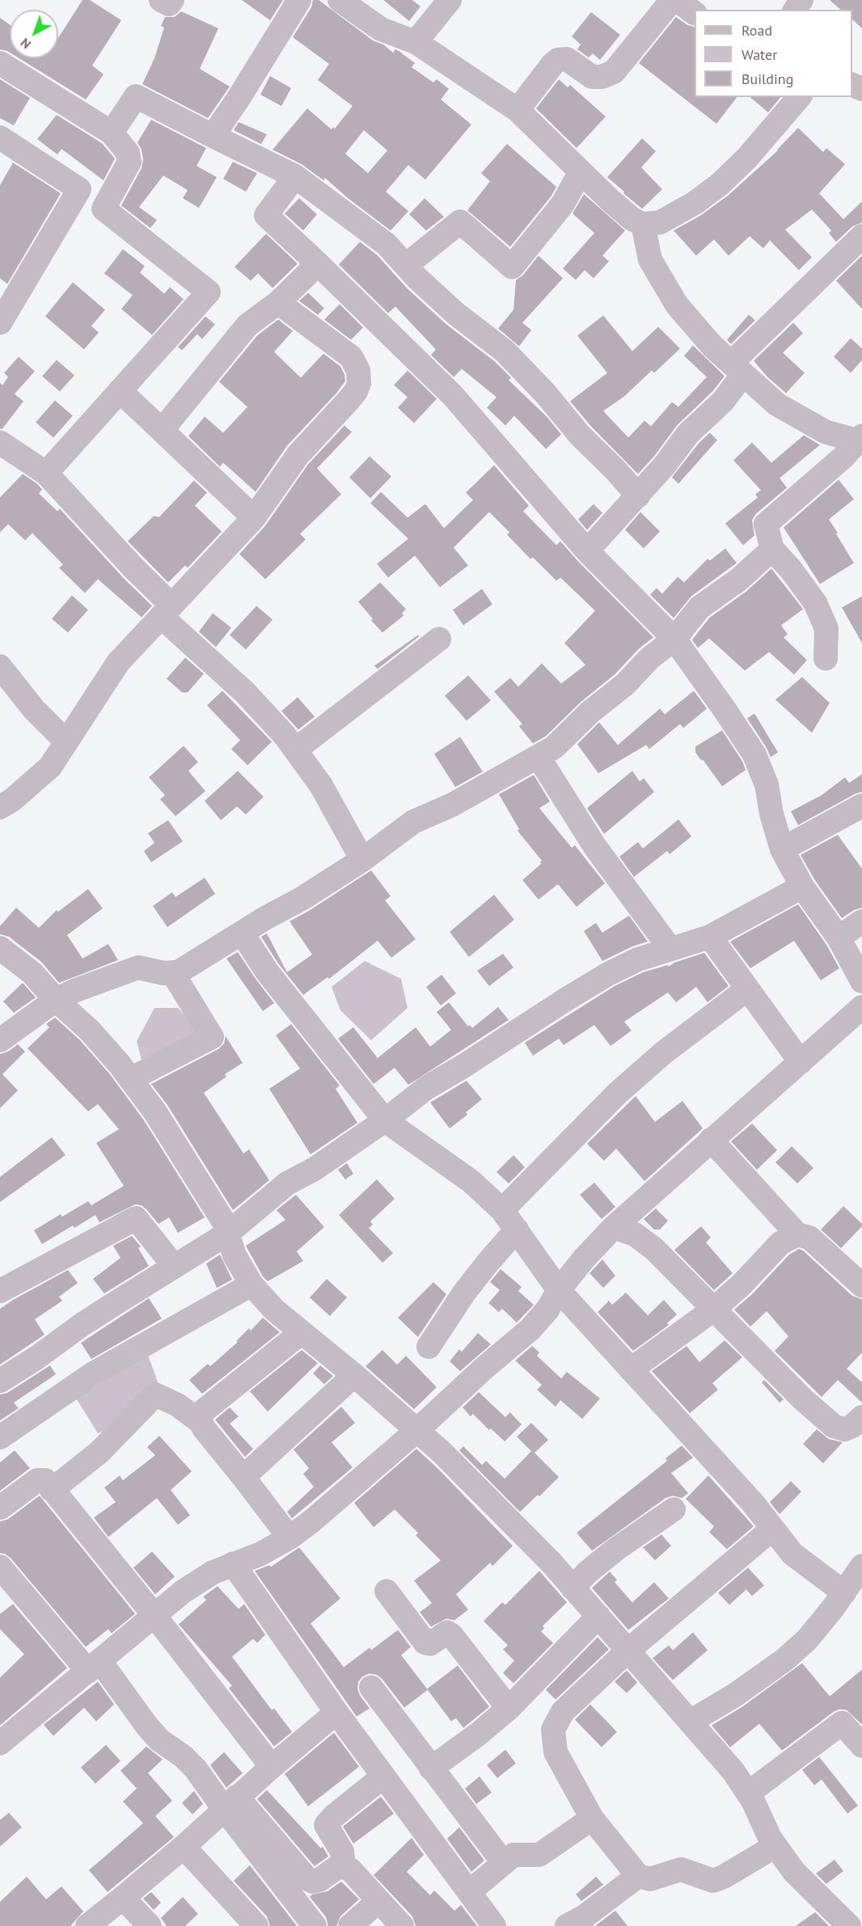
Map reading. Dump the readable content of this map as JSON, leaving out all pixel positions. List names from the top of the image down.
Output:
{
  "legend": ["Road", "Water", "Building"],
  "north": "bottom left"
}
